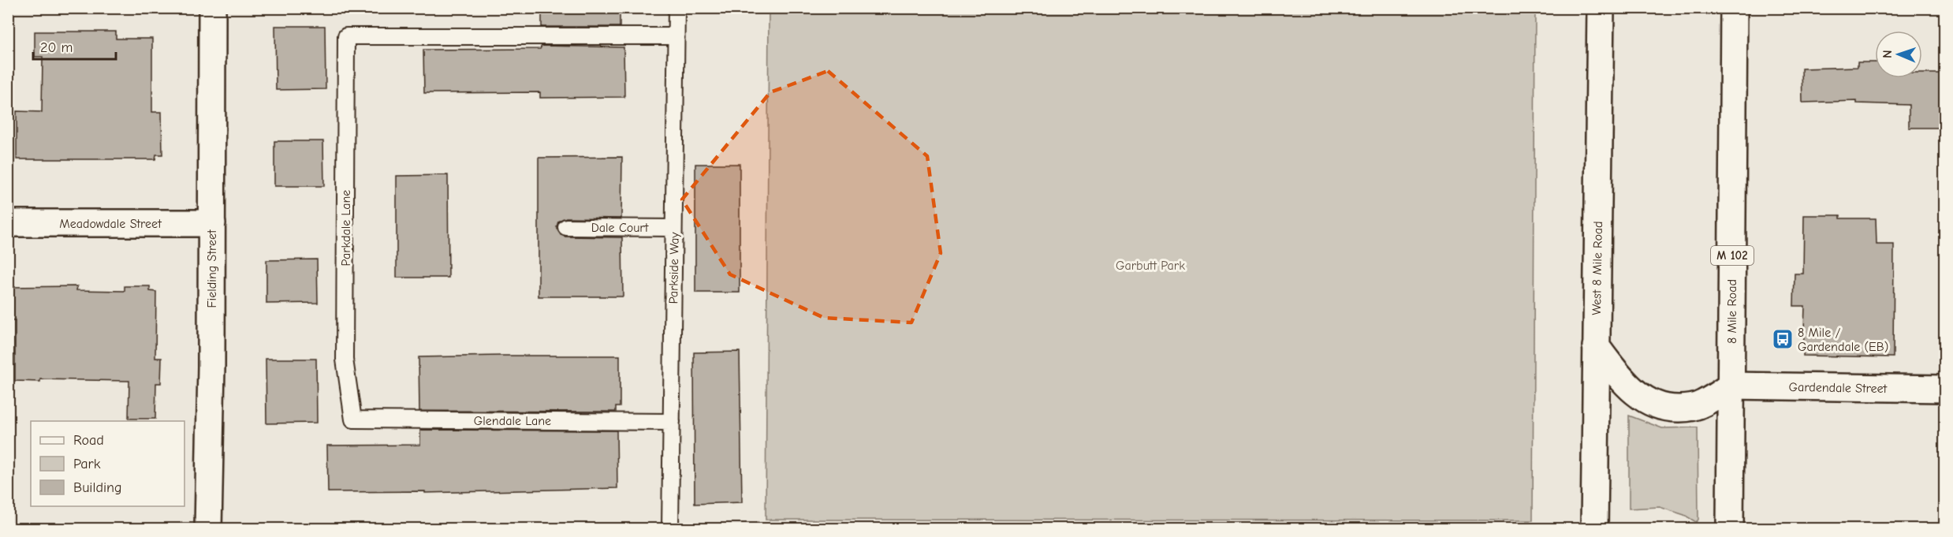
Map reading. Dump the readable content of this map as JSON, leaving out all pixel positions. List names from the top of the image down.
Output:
{
  "streets": {
    "main road": [
      "Meadowdale Street",
      "M 102",
      "West 8 Mile Road",
      "Fielding Street",
      "8 Mile Road",
      "Gardendale Street"
    ],
    "lane": [
      "Dale Court",
      "Parkdale Lane",
      "Parkside Way",
      "Glendale Lane"
    ]
  },
  "crossings": [
    ["Meadowdale Street", "Fielding Street"],
    ["Dale Court", "Parkside Way"],
    ["Parkdale Lane", "Parkside Way"],
    ["Parkdale Lane", "Glendale Lane"],
    ["Parkside Way", "Glendale Lane"],
    ["8 Mile Road", "Gardendale Street"]
  ],
  "parks": ["Garbutt Park"],
  "places": {
    "bus stop": ["8 Mile / Gardendale (EB)"]
  },
  "legend": ["Road", "Park", "Building"],
  "scale_bar": "20 m",
  "north": "left"
}
